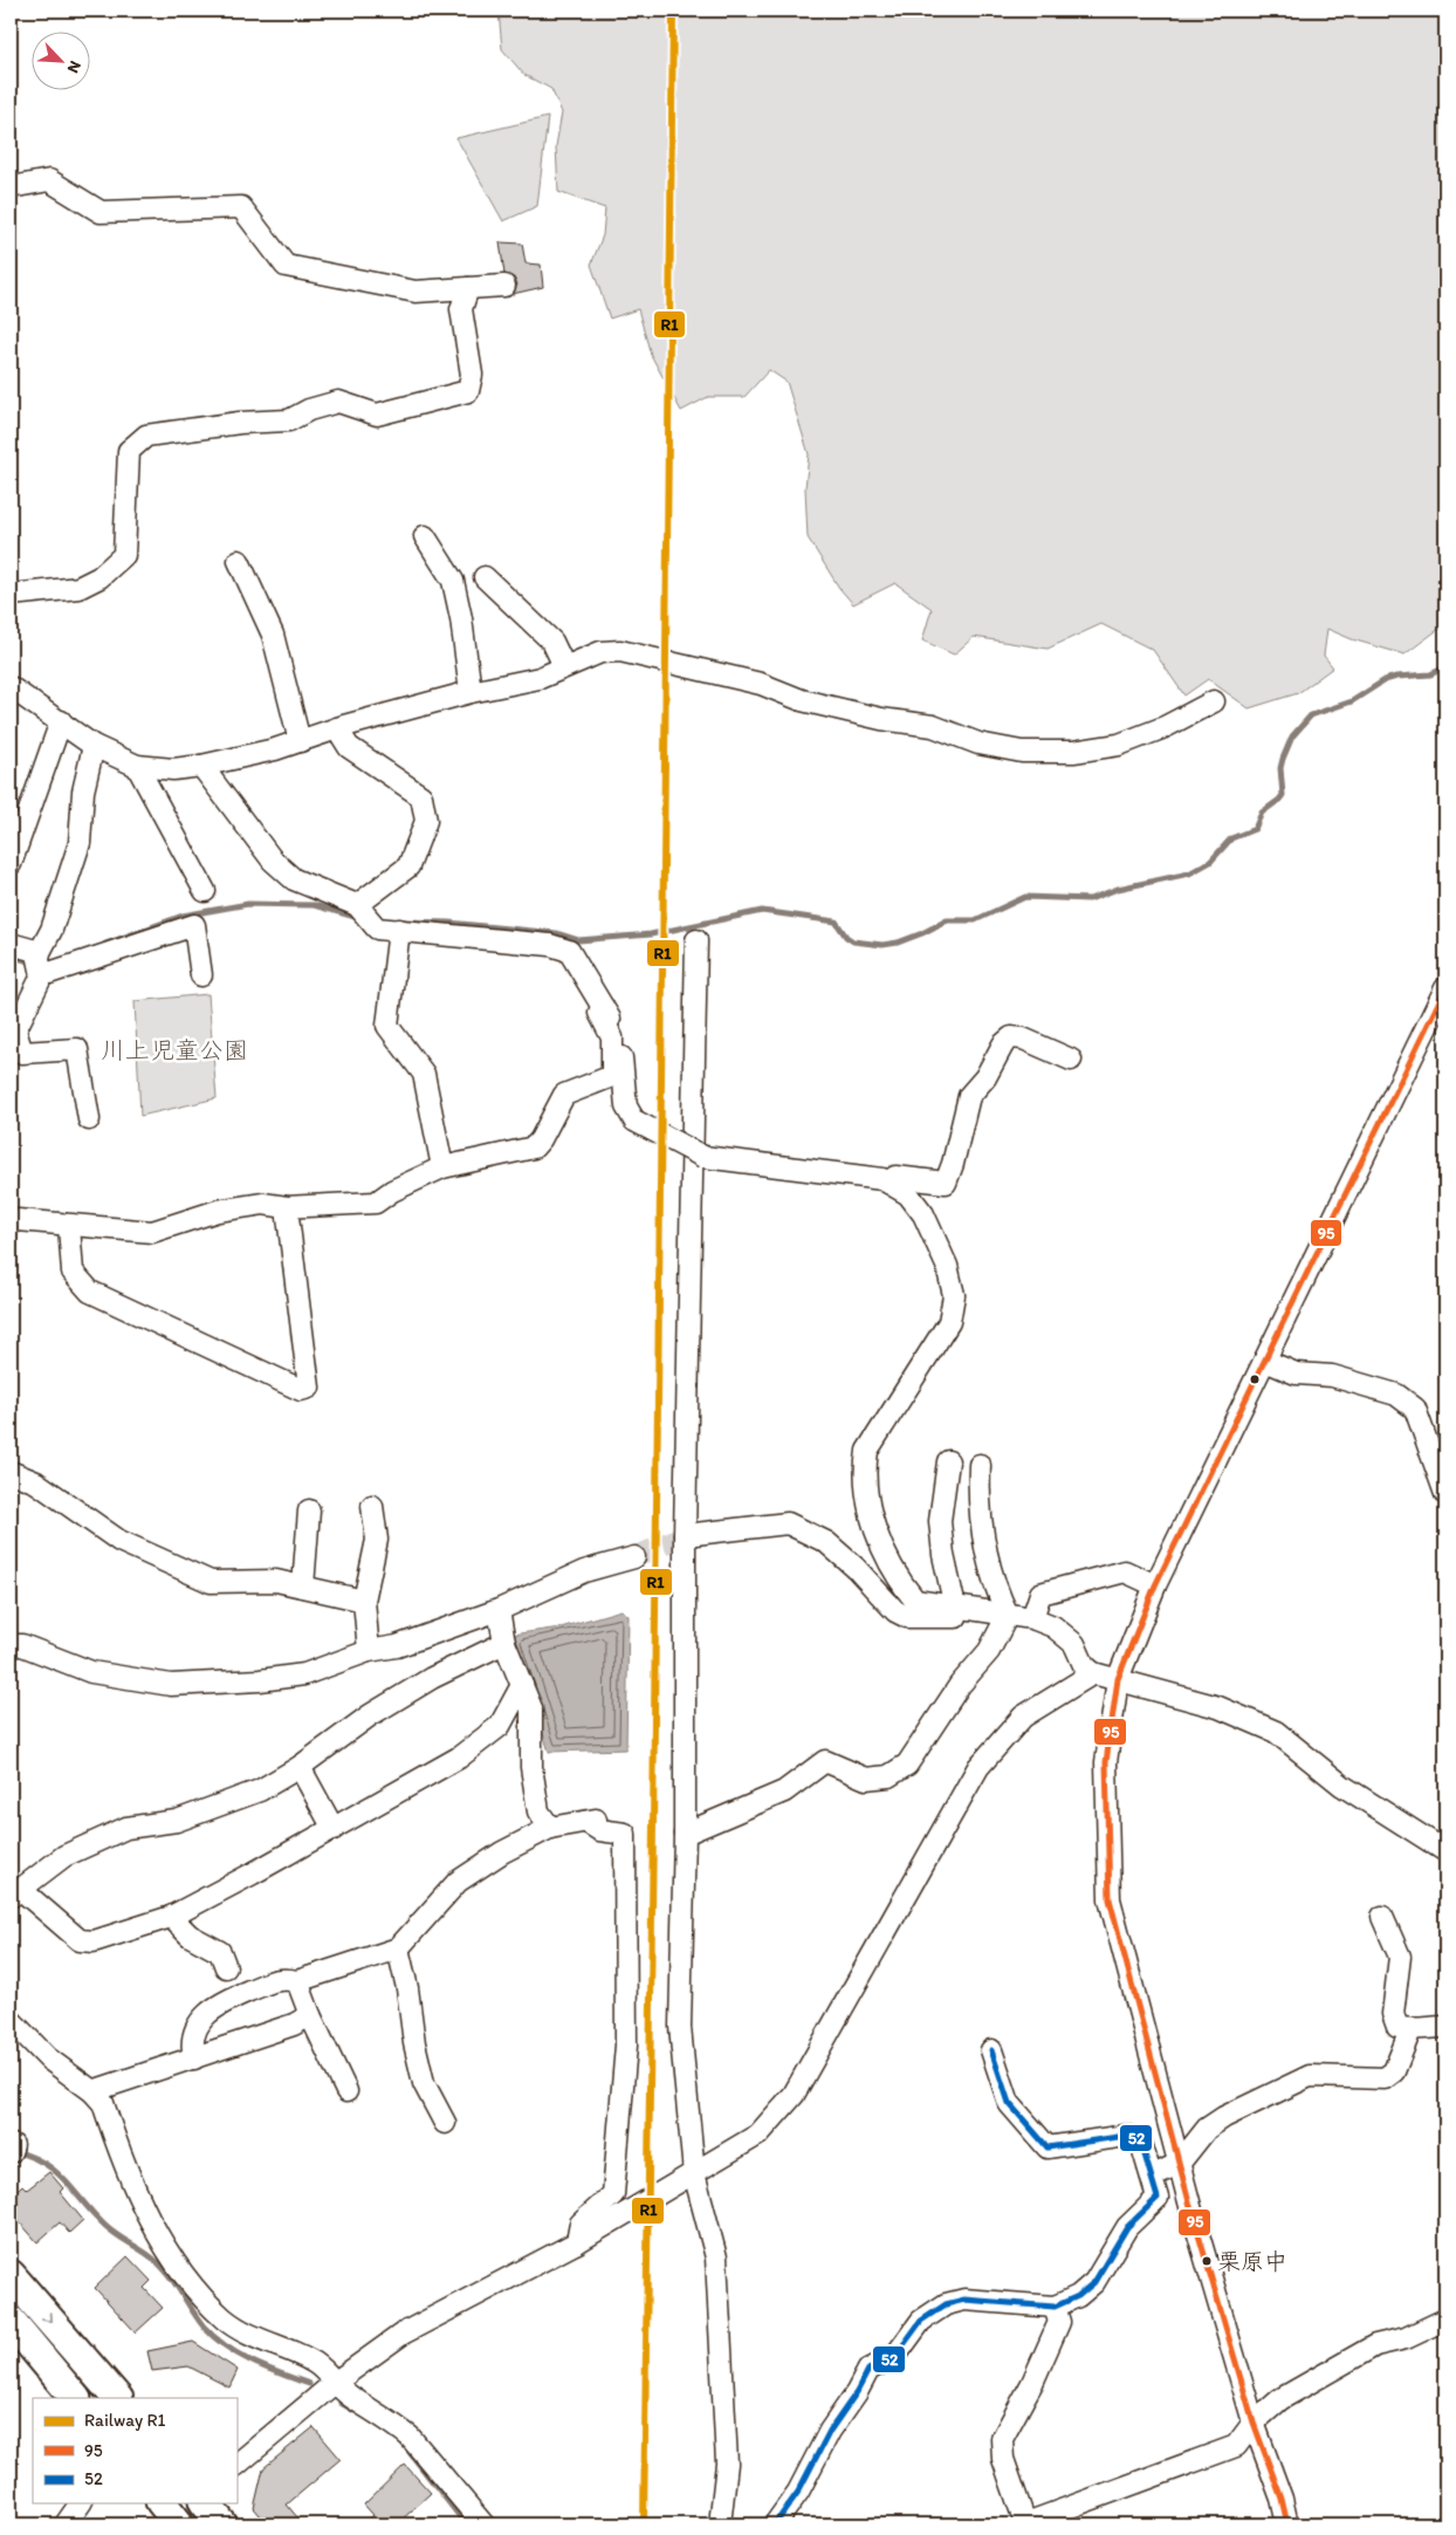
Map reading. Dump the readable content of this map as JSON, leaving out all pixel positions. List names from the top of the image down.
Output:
{
  "parks": ["川上児童公園"],
  "places": ["栗原中"],
  "lines": ["rail line R1", "transit line 95", "transit line 52"],
  "legend": ["Railway R1", "95", "52"],
  "north": "bottom right"
}
